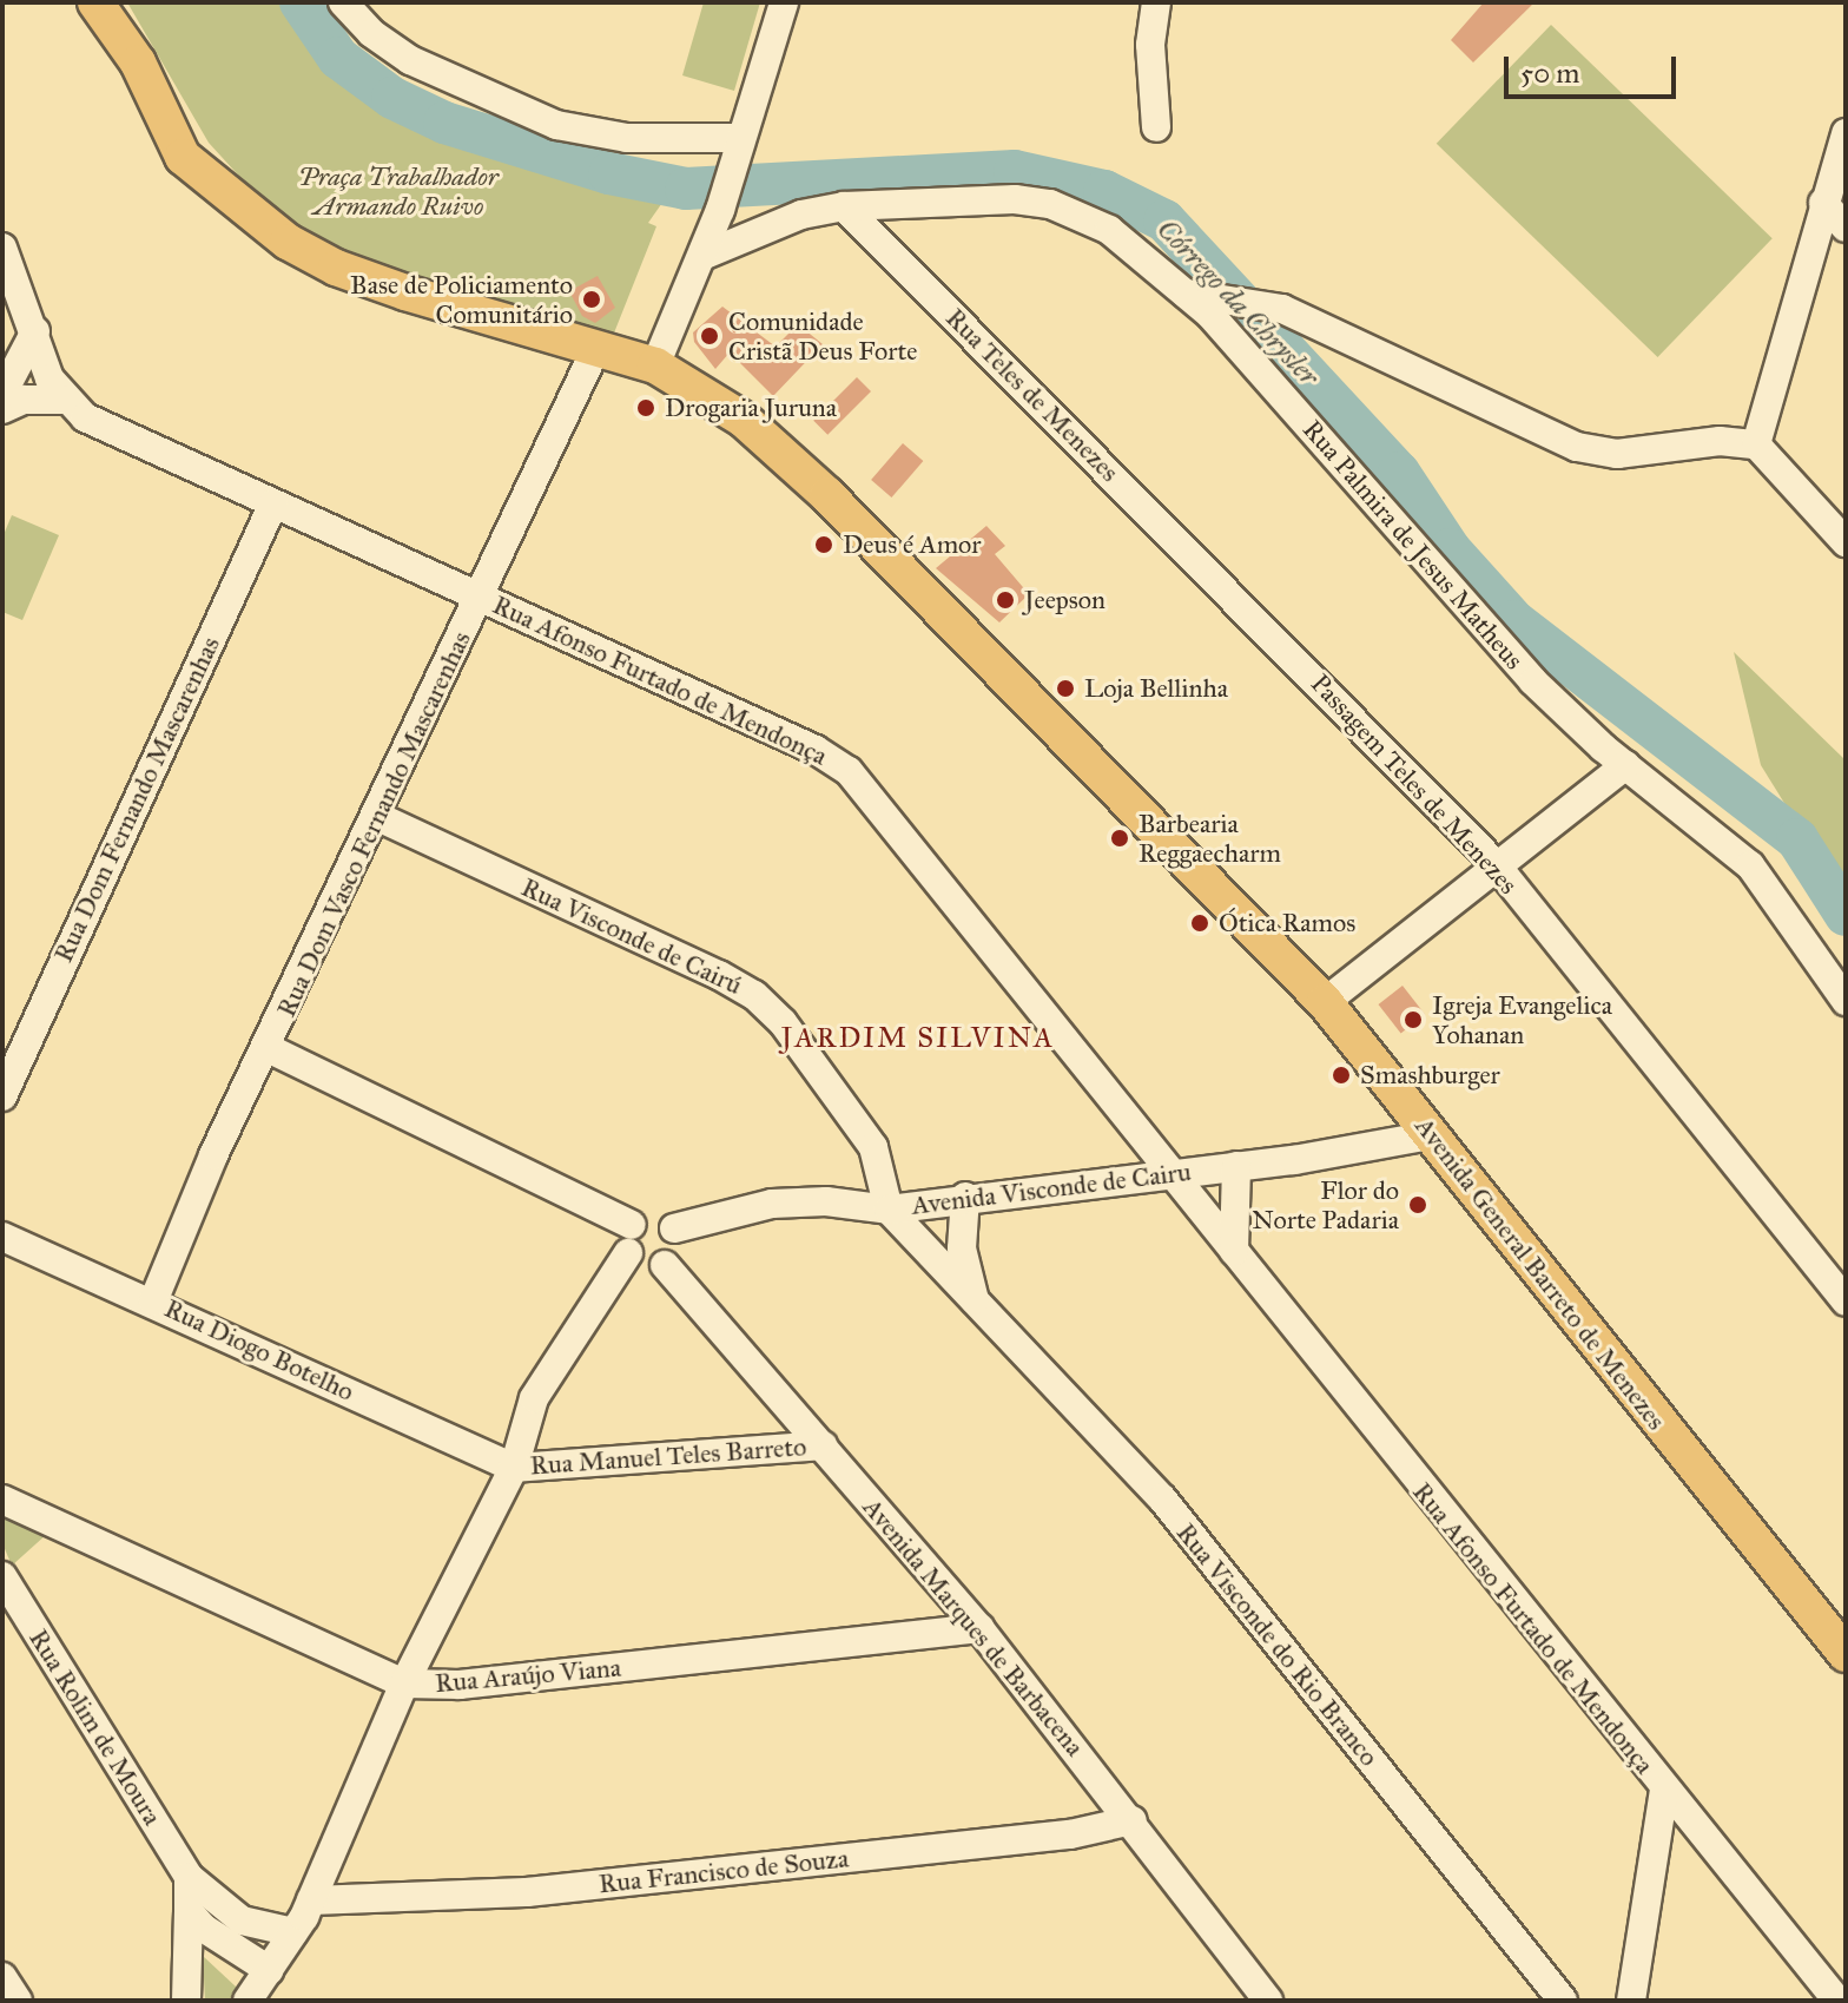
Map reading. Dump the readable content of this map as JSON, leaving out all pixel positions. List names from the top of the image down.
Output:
{
  "streets": {
    "main road": ["Avenida General Barreto de Menezes"],
    "street": [
      "Rua Teles de Menezes",
      "Rua Palmira de Jesus Matheus",
      "Rua Afonso Furtado de Mendonça",
      "Passagem Teles de Menezes",
      "Rua Dom Fernando Mascarenhas",
      "Rua Dom Vasco Fernando Mascarenhas",
      "Rua Visconde de Cairú",
      "Avenida Visconde de Cairu",
      "Rua Diogo Botelho",
      "Rua Manuel Teles Barreto",
      "Avenida Marques de Barbacena",
      "Rua Visconde do Rio Branco",
      "Rua Araújo Viana",
      "Rua Rolim de Moura",
      "Rua Francisco de Souza"
    ]
  },
  "crossings": [
    ["Rua Teles de Menezes", "Rua Palmira de Jesus Matheus"],
    ["Rua Teles de Menezes", "Passagem Teles de Menezes"],
    ["Rua Afonso Furtado de Mendonça", "Rua Dom Fernando Mascarenhas"],
    ["Rua Afonso Furtado de Mendonça", "Rua Dom Vasco Fernando Mascarenhas"],
    ["Rua Afonso Furtado de Mendonça", "Avenida Visconde de Cairu"],
    ["Rua Dom Vasco Fernando Mascarenhas", "Rua Visconde de Cairú"],
    ["Rua Dom Vasco Fernando Mascarenhas", "Avenida General Barreto de Menezes"],
    ["Rua Dom Vasco Fernando Mascarenhas", "Rua Diogo Botelho"],
    ["Rua Visconde de Cairú", "Avenida Visconde de Cairu"],
    ["Rua Visconde de Cairú", "Rua Visconde do Rio Branco"],
    ["Avenida Visconde de Cairu", "Avenida General Barreto de Menezes"],
    ["Avenida Visconde de Cairu", "Avenida Marques de Barbacena"],
    ["Avenida Visconde de Cairu", "Rua Visconde do Rio Branco"],
    ["Rua Diogo Botelho", "Rua Manuel Teles Barreto"],
    ["Rua Manuel Teles Barreto", "Avenida Marques de Barbacena"],
    ["Avenida Marques de Barbacena", "Rua Araújo Viana"],
    ["Avenida Marques de Barbacena", "Rua Francisco de Souza"]
  ],
  "districts": ["JARDIM SILVINA"],
  "water": ["Córrego da Chrysler"],
  "parks": ["Praça Trabalhador Armando Ruivo"],
  "places": [
    "Base de Policiamento Comunitário",
    "Comunidade Cristã Deus Forte",
    "Drogaria Juruna",
    "Deus é Amor",
    "Jeepson",
    "Loja Bellinha",
    "Barbearia Reggaecharm",
    "Ótica Ramos",
    "Igreja Evangelica Yohanan",
    "Smashburger",
    "Flor do Norte Padaria"
  ],
  "scale_bar": "50 m"
}
